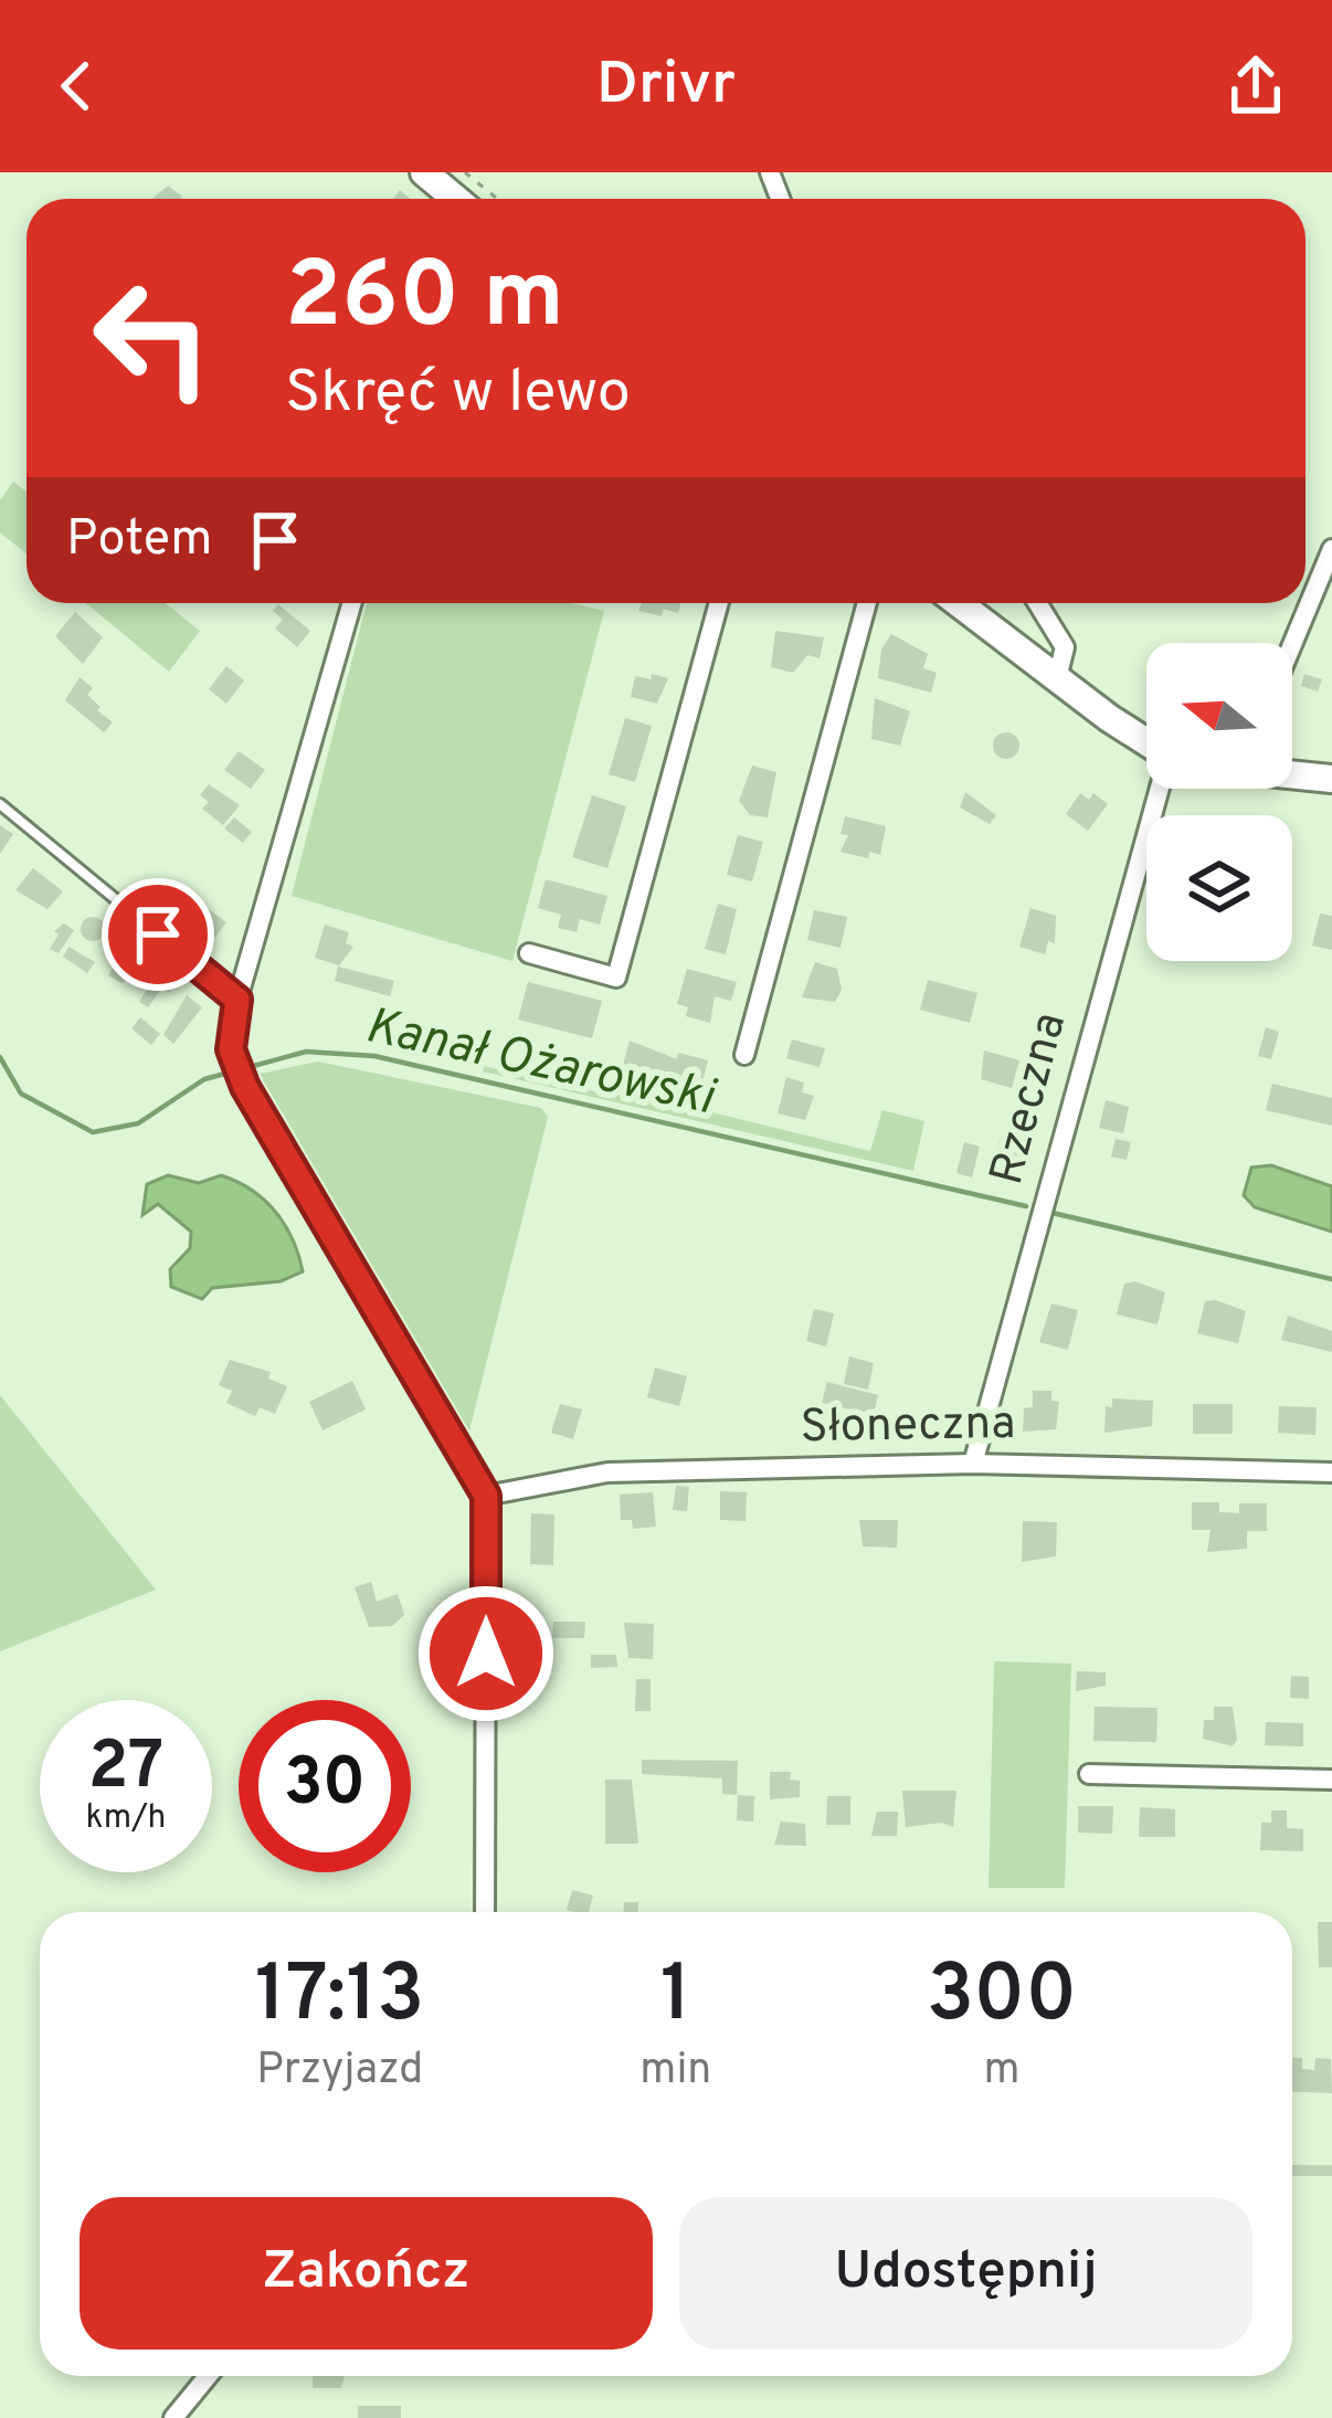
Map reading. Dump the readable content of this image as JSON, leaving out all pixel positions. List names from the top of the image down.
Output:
{
  "streets": {
    "street": ["Rzeczna", "Słoneczna"]
  },
  "crossings": [
    ["Rzeczna", "Słoneczna"]
  ],
  "water": ["Kanał Ożarowski"],
  "north": "left",
  "page": {
    "header": "Drivr",
    "turn": ["260 m", "Skręć w lewo"],
    "then": "Potem",
    "speed": "27 km/h",
    "limit": "30",
    "eta": [
      "17:13",
      "Przyjazd",
      "1",
      "min",
      "300",
      "m"
    ],
    "buttons": ["Zakończ", "Udostępnij"]
  }
}
